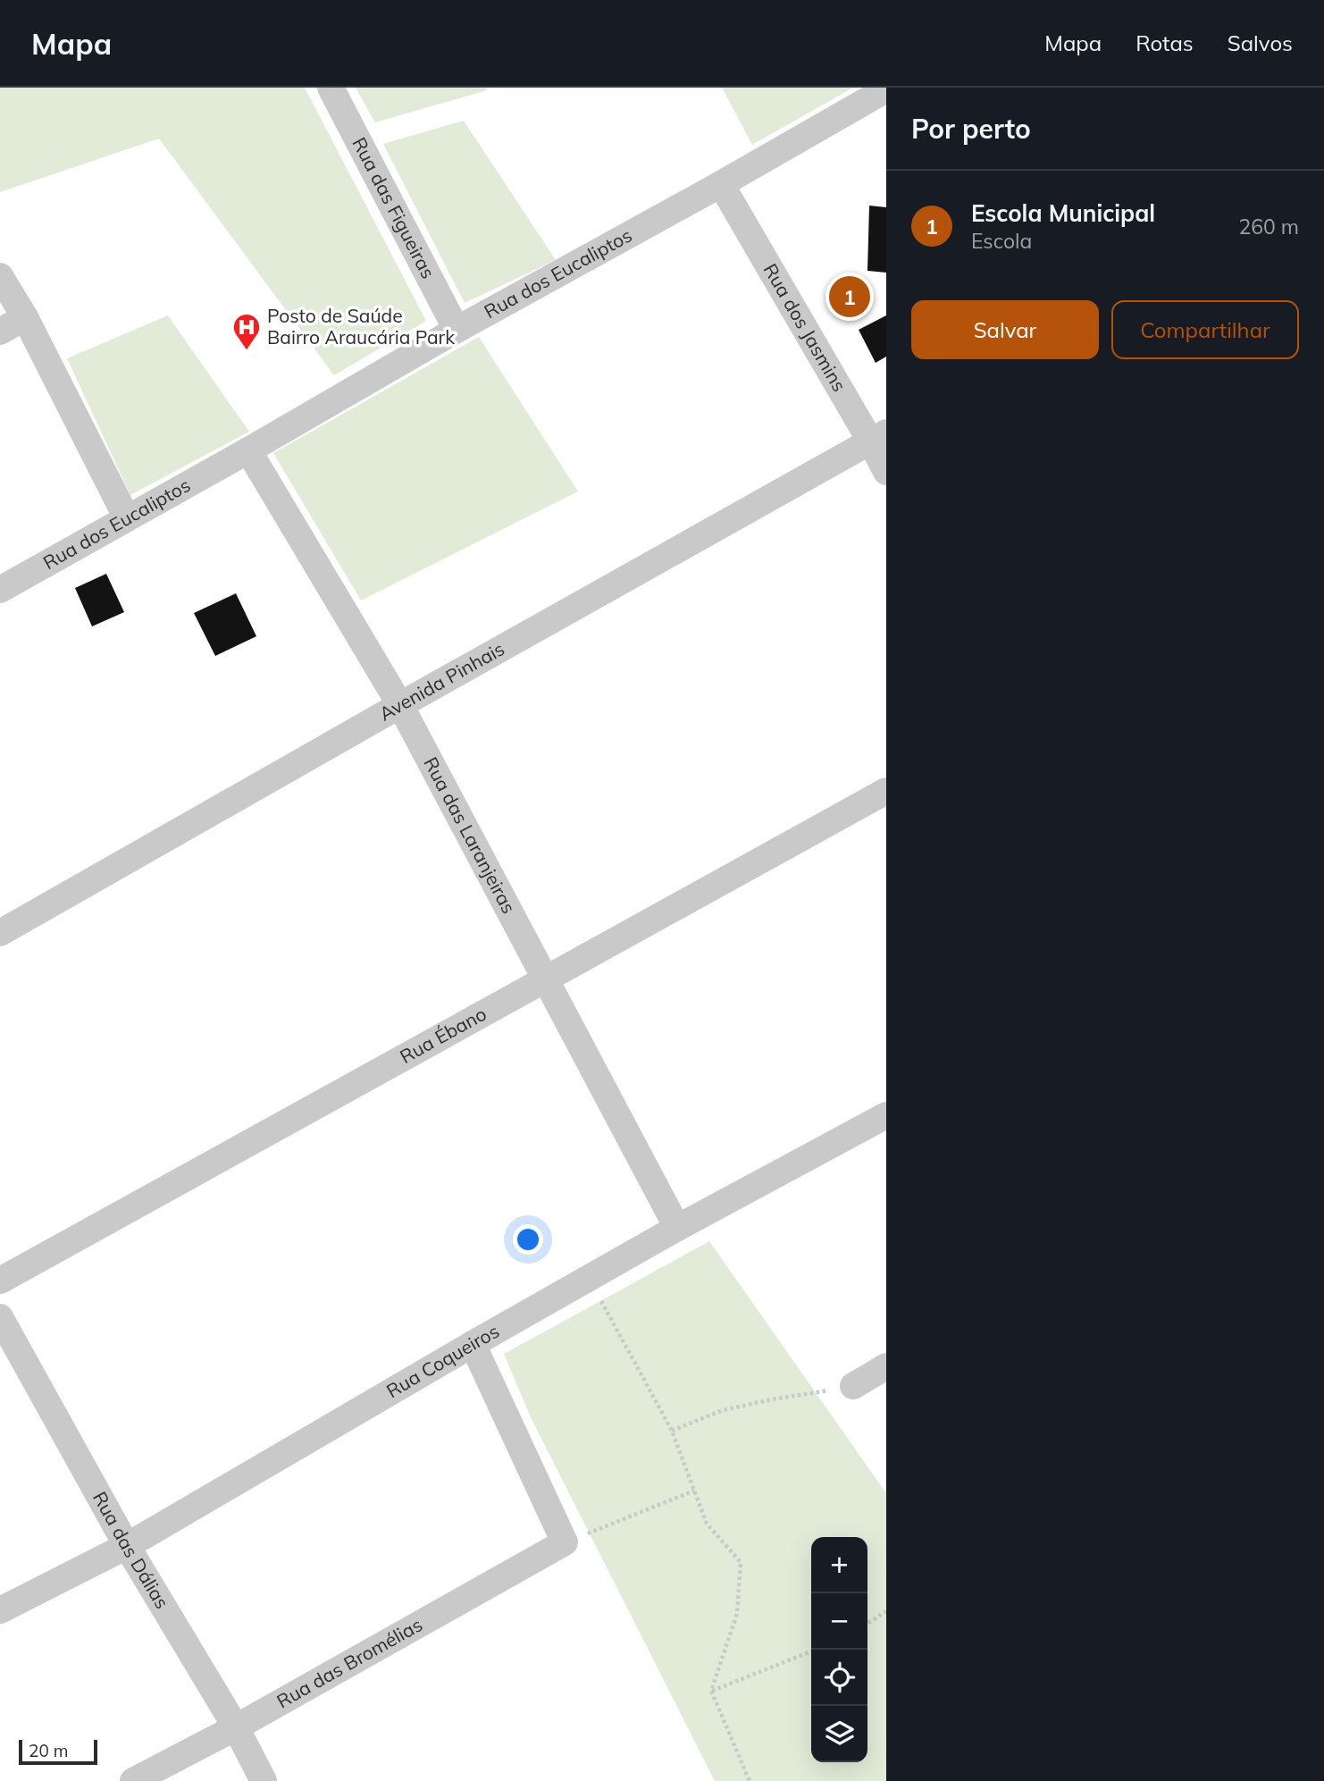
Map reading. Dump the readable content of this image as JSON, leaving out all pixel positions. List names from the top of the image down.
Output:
{
  "streets": {
    "street": [
      "Rua das Figueiras",
      "Rua dos Eucaliptos",
      "Rua dos Jasmins",
      "Avenida Pinhais",
      "Rua das Laranjeiras",
      "Rua Ébano",
      "Rua Coqueiros",
      "Rua das Dálias",
      "Rua das Bromélias"
    ]
  },
  "crossings": [
    ["Rua das Figueiras", "Rua dos Eucaliptos"],
    ["Rua dos Eucaliptos", "Rua dos Jasmins"],
    ["Rua dos Eucaliptos", "Rua das Laranjeiras"],
    ["Rua dos Jasmins", "Avenida Pinhais"],
    ["Avenida Pinhais", "Rua das Laranjeiras"],
    ["Rua das Laranjeiras", "Rua Ébano"],
    ["Rua das Laranjeiras", "Rua Coqueiros"],
    ["Rua Coqueiros", "Rua das Dálias"],
    ["Rua das Dálias", "Rua das Bromélias"]
  ],
  "places": {
    "hospital": ["Posto de Saúde Bairro Araucária Park"]
  },
  "scale_bar": "20 m",
  "page": {
    "header": "Mapa",
    "nav": ["Mapa", "Rotas", "Salvos"],
    "heading": "Por perto",
    "list": [
      {
        "mark": "1",
        "name": "Escola Municipal",
        "note": "Escola",
        "value": "260 m"
      }
    ],
    "pins": "1",
    "buttons": ["Salvar", "Compartilhar"],
    "map_buttons": ["+", "−"],
    "scale": "20 m"
  }
}
